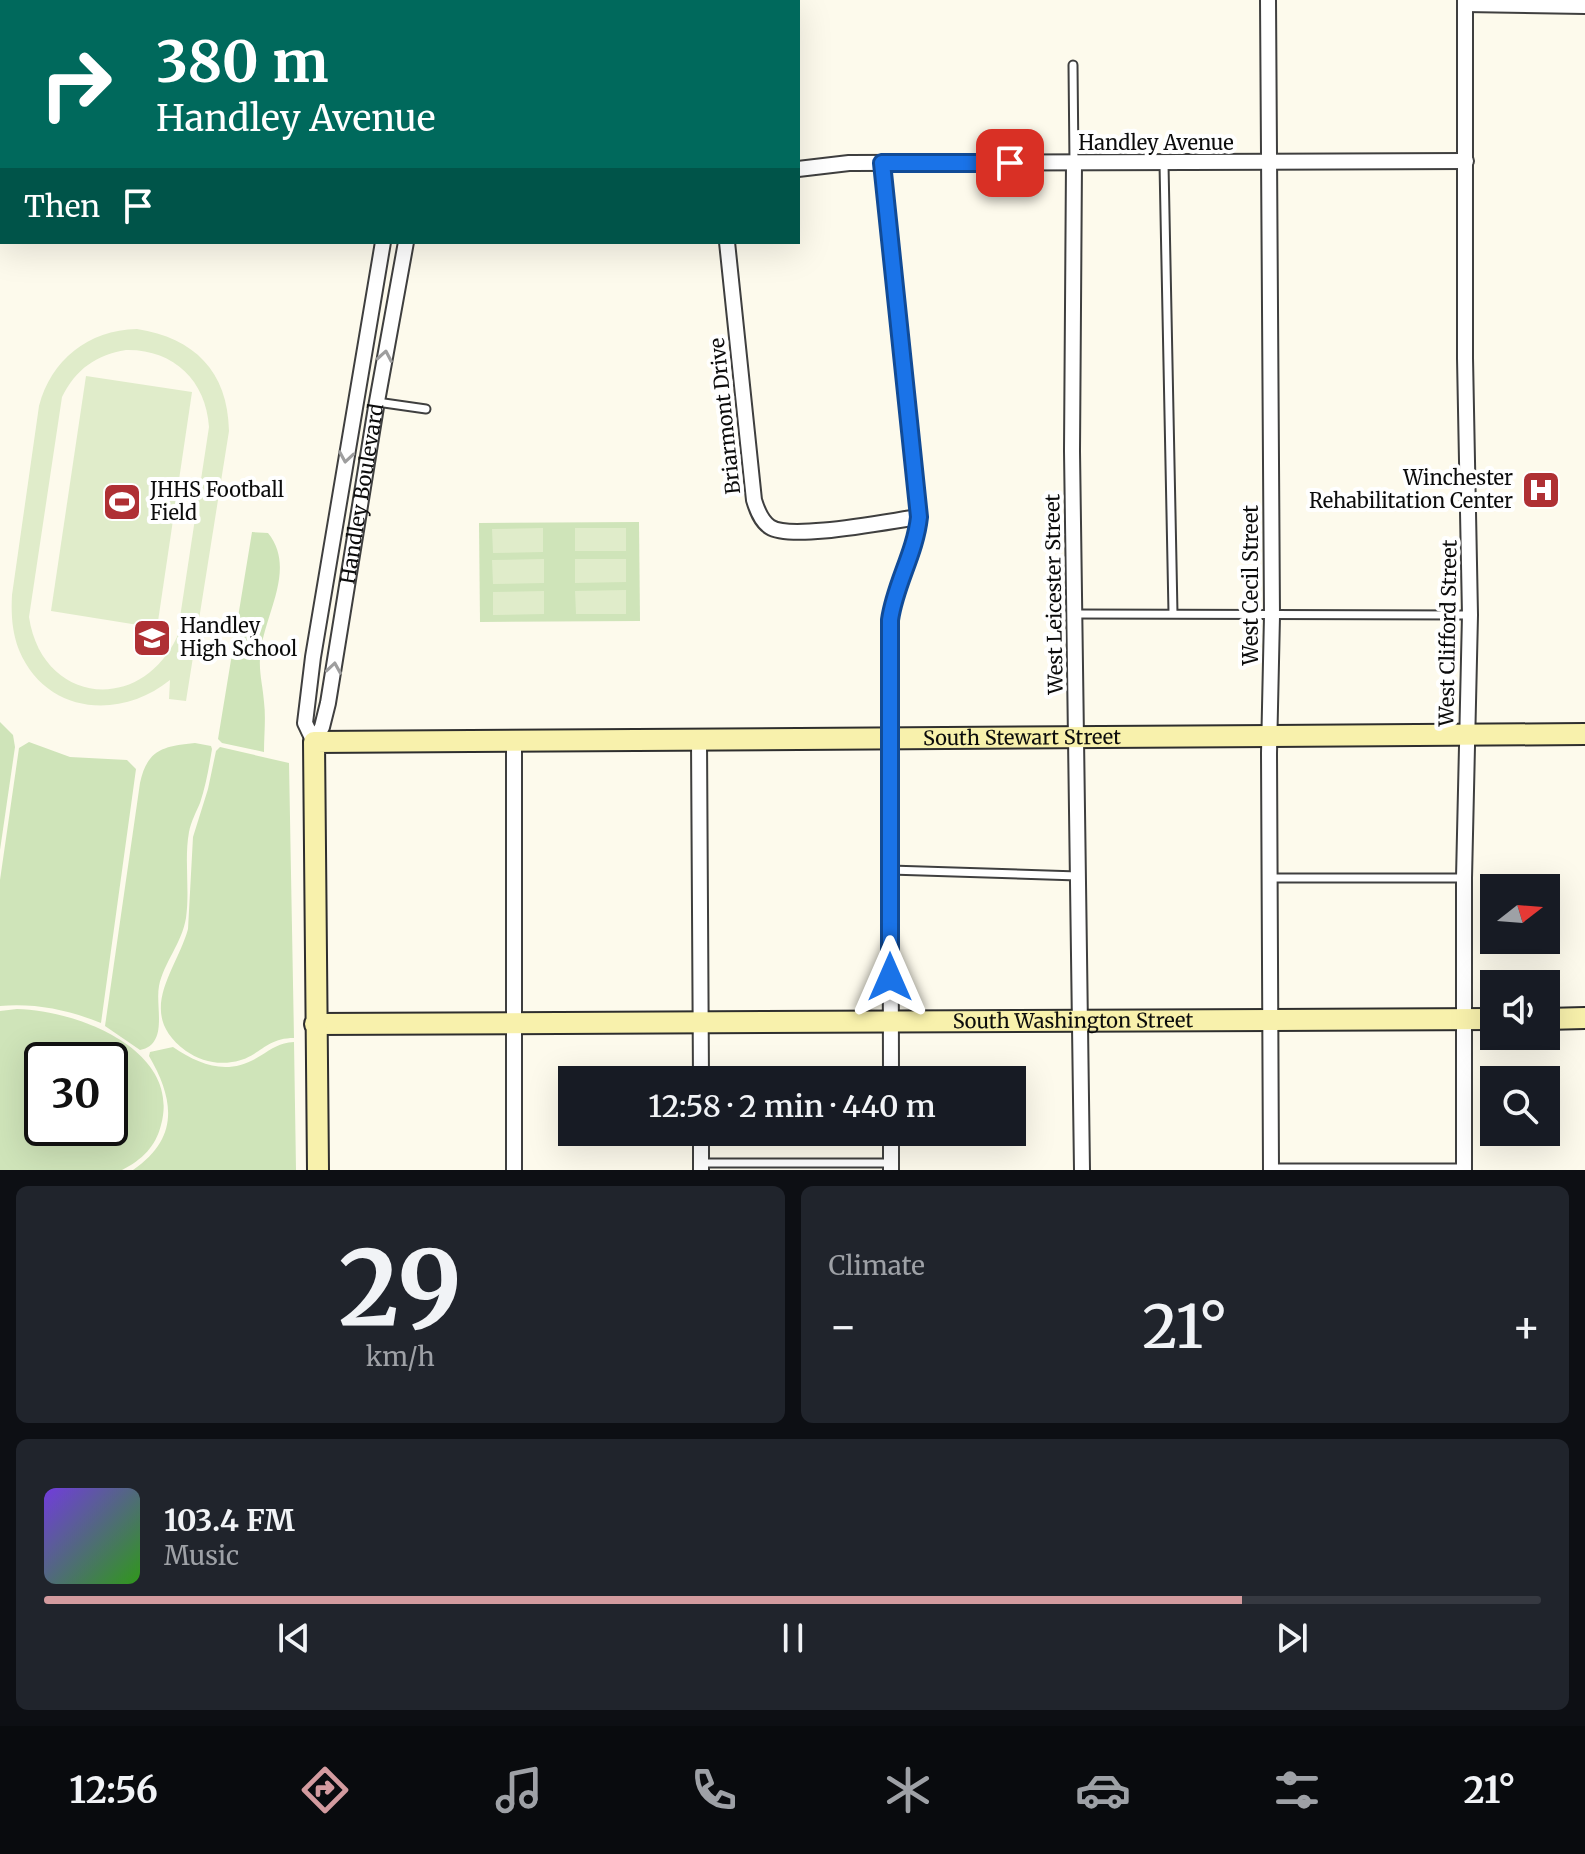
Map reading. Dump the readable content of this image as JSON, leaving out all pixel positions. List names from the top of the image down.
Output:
{
  "streets": {
    "street": [
      "Handley Avenue",
      "Briarmont Drive",
      "Handley Boulevard",
      "West Cecil Street",
      "West Leicester Street",
      "West Clifford Street",
      "South Stewart Street",
      "South Washington Street"
    ]
  },
  "crossings": [
    ["Handley Avenue", "West Cecil Street"],
    ["Handley Avenue", "West Leicester Street"],
    ["Handley Avenue", "West Clifford Street"],
    ["Handley Boulevard", "South Stewart Street"],
    ["Handley Boulevard", "South Washington Street"],
    ["West Cecil Street", "South Stewart Street"],
    ["West Cecil Street", "South Washington Street"],
    ["West Leicester Street", "South Stewart Street"],
    ["West Leicester Street", "South Washington Street"],
    ["West Clifford Street", "South Stewart Street"],
    ["West Clifford Street", "South Washington Street"]
  ],
  "places": {
    "hospital": ["Winchester Rehabilitation Center"],
    "sports": ["JHHS Football Field"],
    "school or university": ["Handley High School"]
  },
  "north": "right",
  "page": {
    "turn": ["380 m", "Handley Avenue"],
    "then": "Then",
    "limit": "30",
    "trip": "12:58 · 2 min · 440 m",
    "tile": [
      ["29", "km/h"],
      "Climate"
    ],
    "heat": ["−", "21°", "+"],
    "song": ["103.4 FM", "Music"],
    "tabs": ["12:56", "21°"]
  }
}
